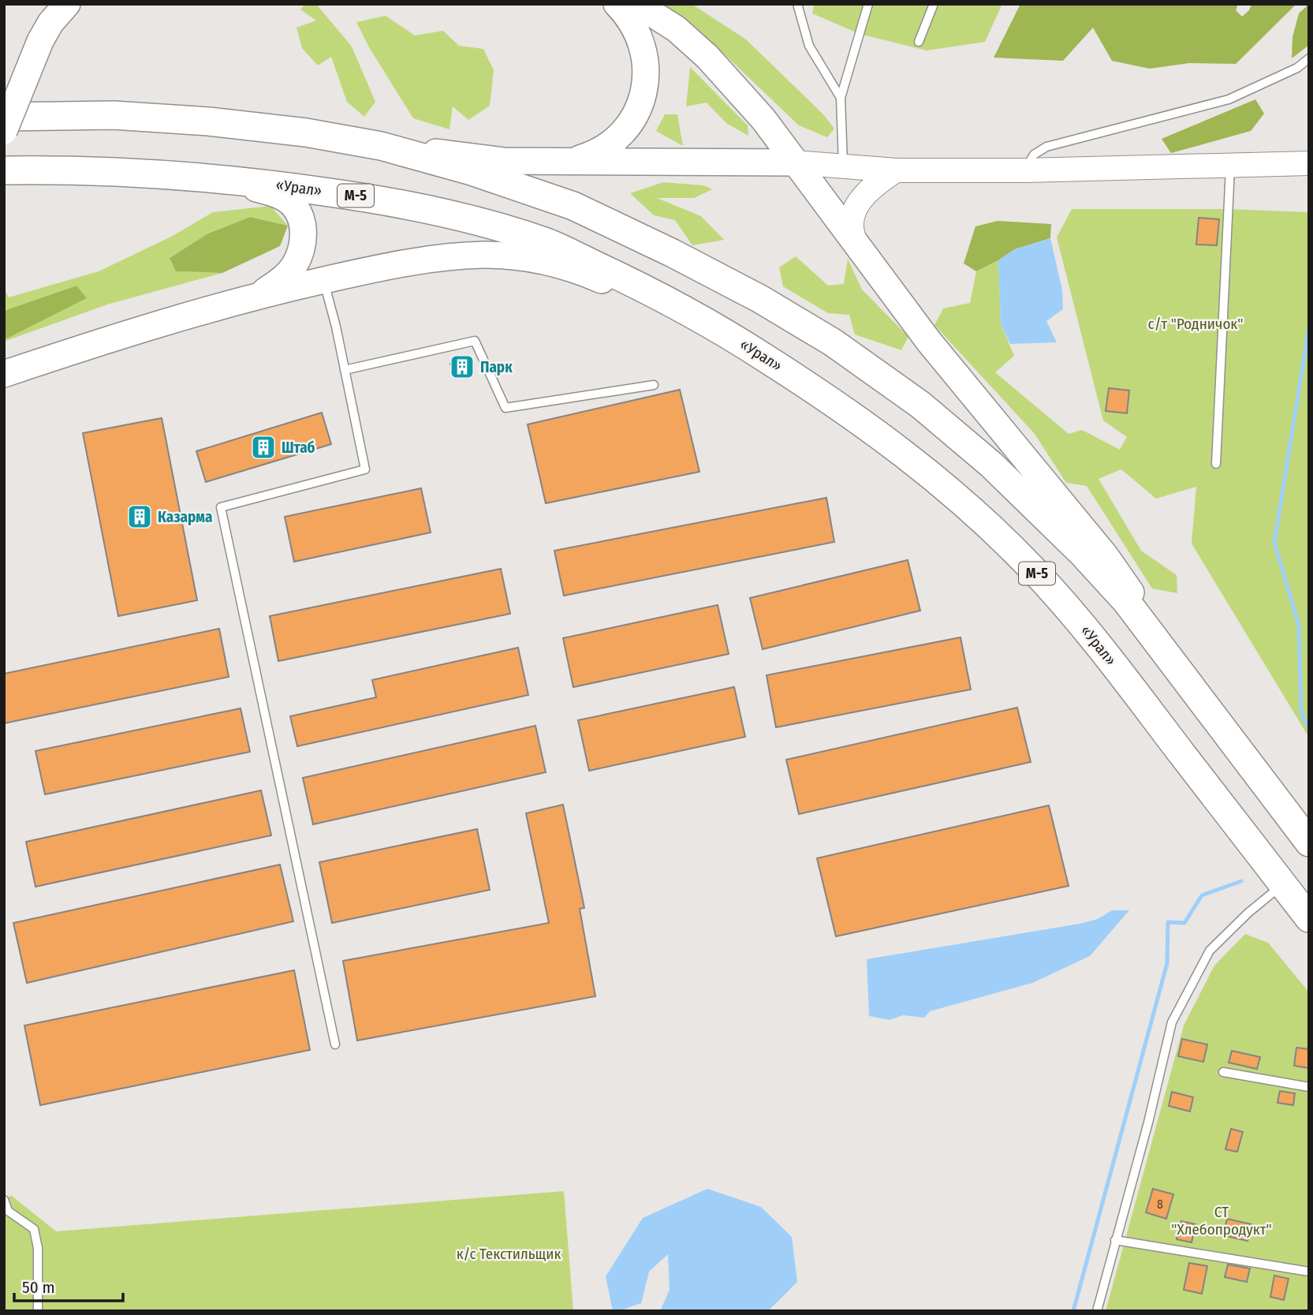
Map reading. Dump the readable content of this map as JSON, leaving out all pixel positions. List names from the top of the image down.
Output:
{
  "streets": {
    "highway": ["«Урал»", "М-5"]
  },
  "parks": ["с/т \"Родничок\"", "СТ \"Хлебопродукт\"", "к/с Текстильщик"],
  "places": {
    "building": ["Парк", "Штаб", "Казарма"]
  },
  "house_numbers": ["8"],
  "scale_bar": "50 m"
}
